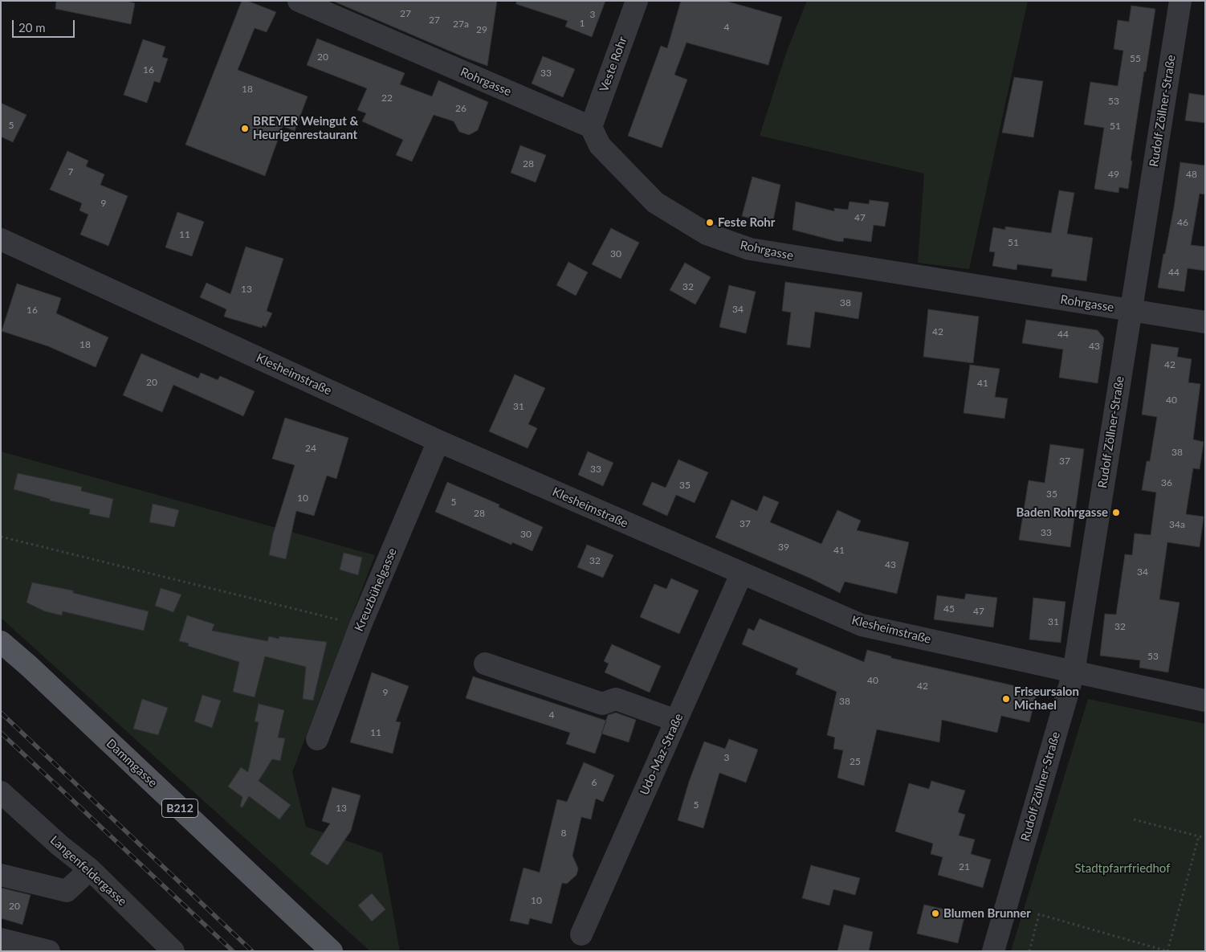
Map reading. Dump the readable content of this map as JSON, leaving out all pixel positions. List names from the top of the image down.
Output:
{
  "streets": {
    "main road": ["Dammgasse", "B212"],
    "street": [
      "Veste Rohr",
      "Rohrgasse",
      "Rudolf Zöllner-Straße",
      "Klesheimstraße",
      "Kreuzbühelgasse",
      "Udo-Maz-Straße",
      "Langenfeldergasse"
    ]
  },
  "crossings": [
    ["Veste Rohr", "Rohrgasse"],
    ["Rohrgasse", "Rudolf Zöllner-Straße"],
    ["Rudolf Zöllner-Straße", "Klesheimstraße"],
    ["Klesheimstraße", "Kreuzbühelgasse"],
    ["Klesheimstraße", "Udo-Maz-Straße"]
  ],
  "parks": ["Stadtpfarrfriedhof"],
  "places": [
    "BREYER Weingut & Heurigenrestaurant",
    "Feste Rohr",
    "Baden Rohrgasse",
    "Friseursalon Michael",
    "Blumen Brunner"
  ],
  "house_numbers": [
    "27",
    "3",
    "27",
    "1",
    "27a",
    "4",
    "29",
    "20",
    "55",
    "16",
    "33",
    "18",
    "22",
    "53",
    "26",
    "5",
    "51",
    "28",
    "7",
    "49",
    "48",
    "9",
    "47",
    "46",
    "11",
    "51",
    "30",
    "44",
    "32",
    "13",
    "38",
    "34",
    "16",
    "42",
    "44",
    "18",
    "43",
    "42",
    "20",
    "41",
    "40",
    "31",
    "24",
    "38",
    "37",
    "33",
    "36",
    "35",
    "35",
    "10",
    "5",
    "28",
    "37",
    "34a",
    "33",
    "30",
    "39",
    "41",
    "32",
    "43",
    "34",
    "45",
    "47",
    "31",
    "32",
    "53",
    "40",
    "42",
    "9",
    "38",
    "4",
    "11",
    "3",
    "25",
    "6",
    "5",
    "13",
    "8",
    "21",
    "10",
    "20"
  ],
  "scale_bar": "20 m"
}
